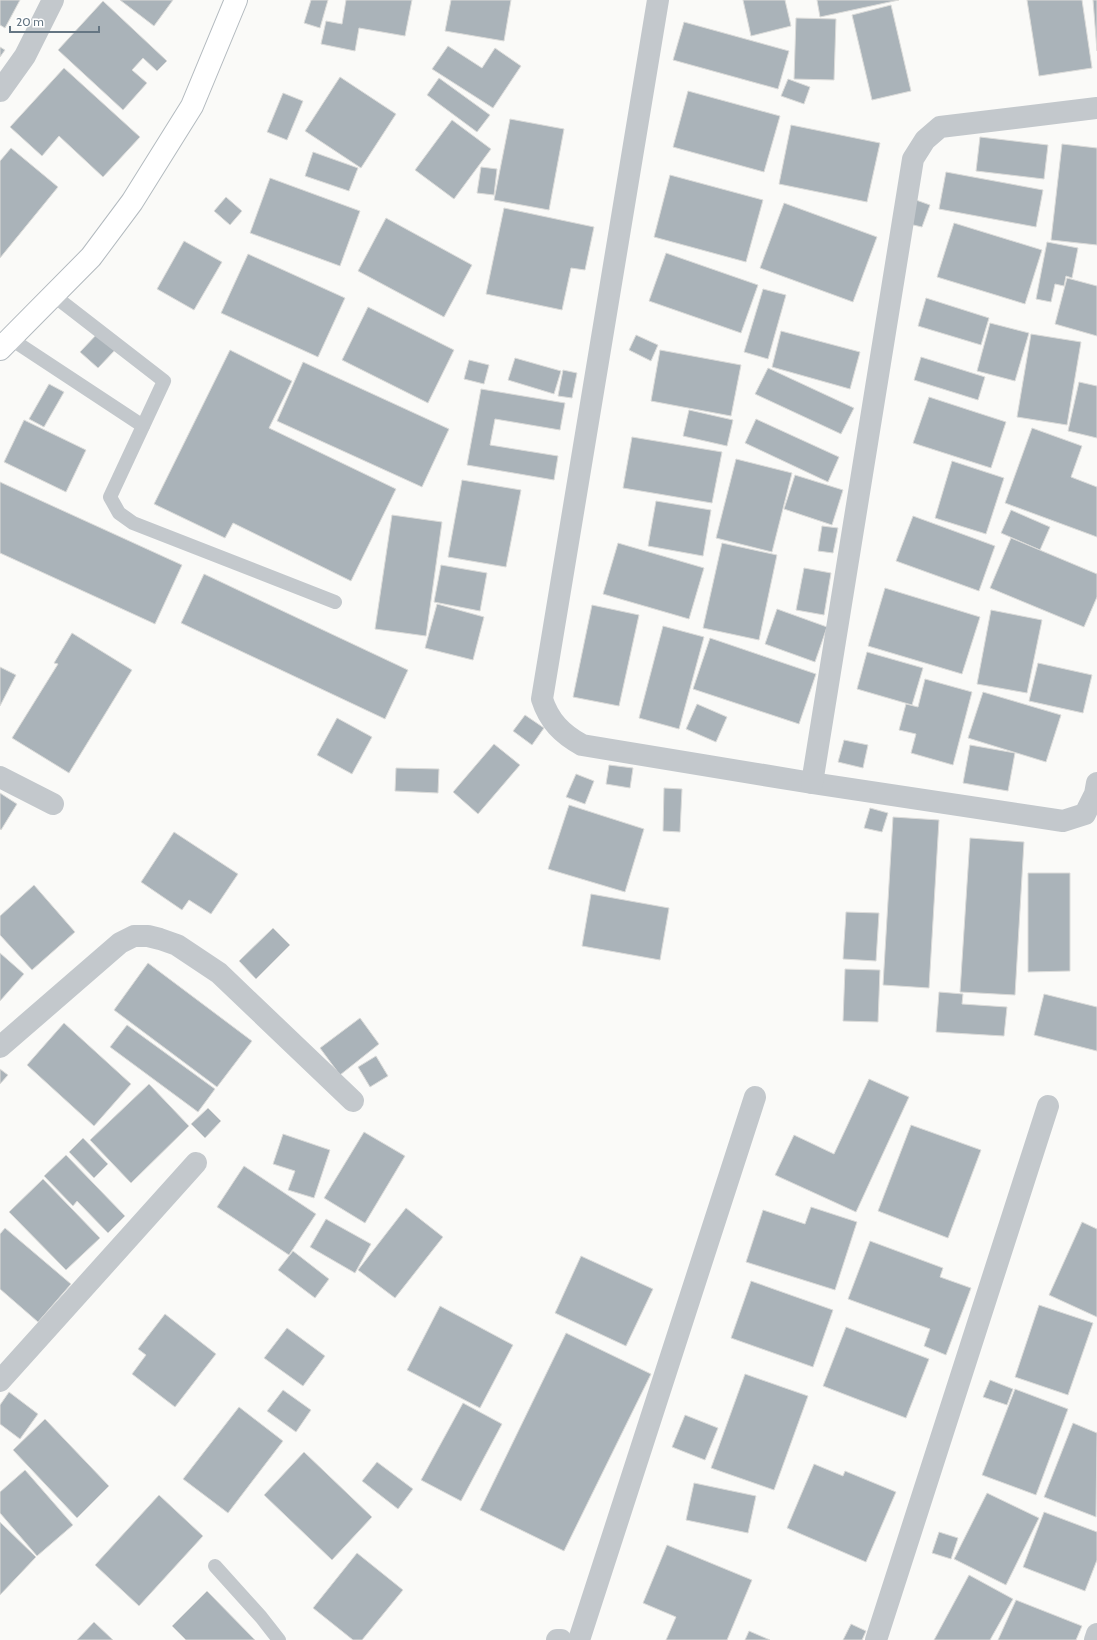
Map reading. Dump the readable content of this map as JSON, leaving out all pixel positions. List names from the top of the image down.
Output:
{
  "scale_bar": "20 m"
}
